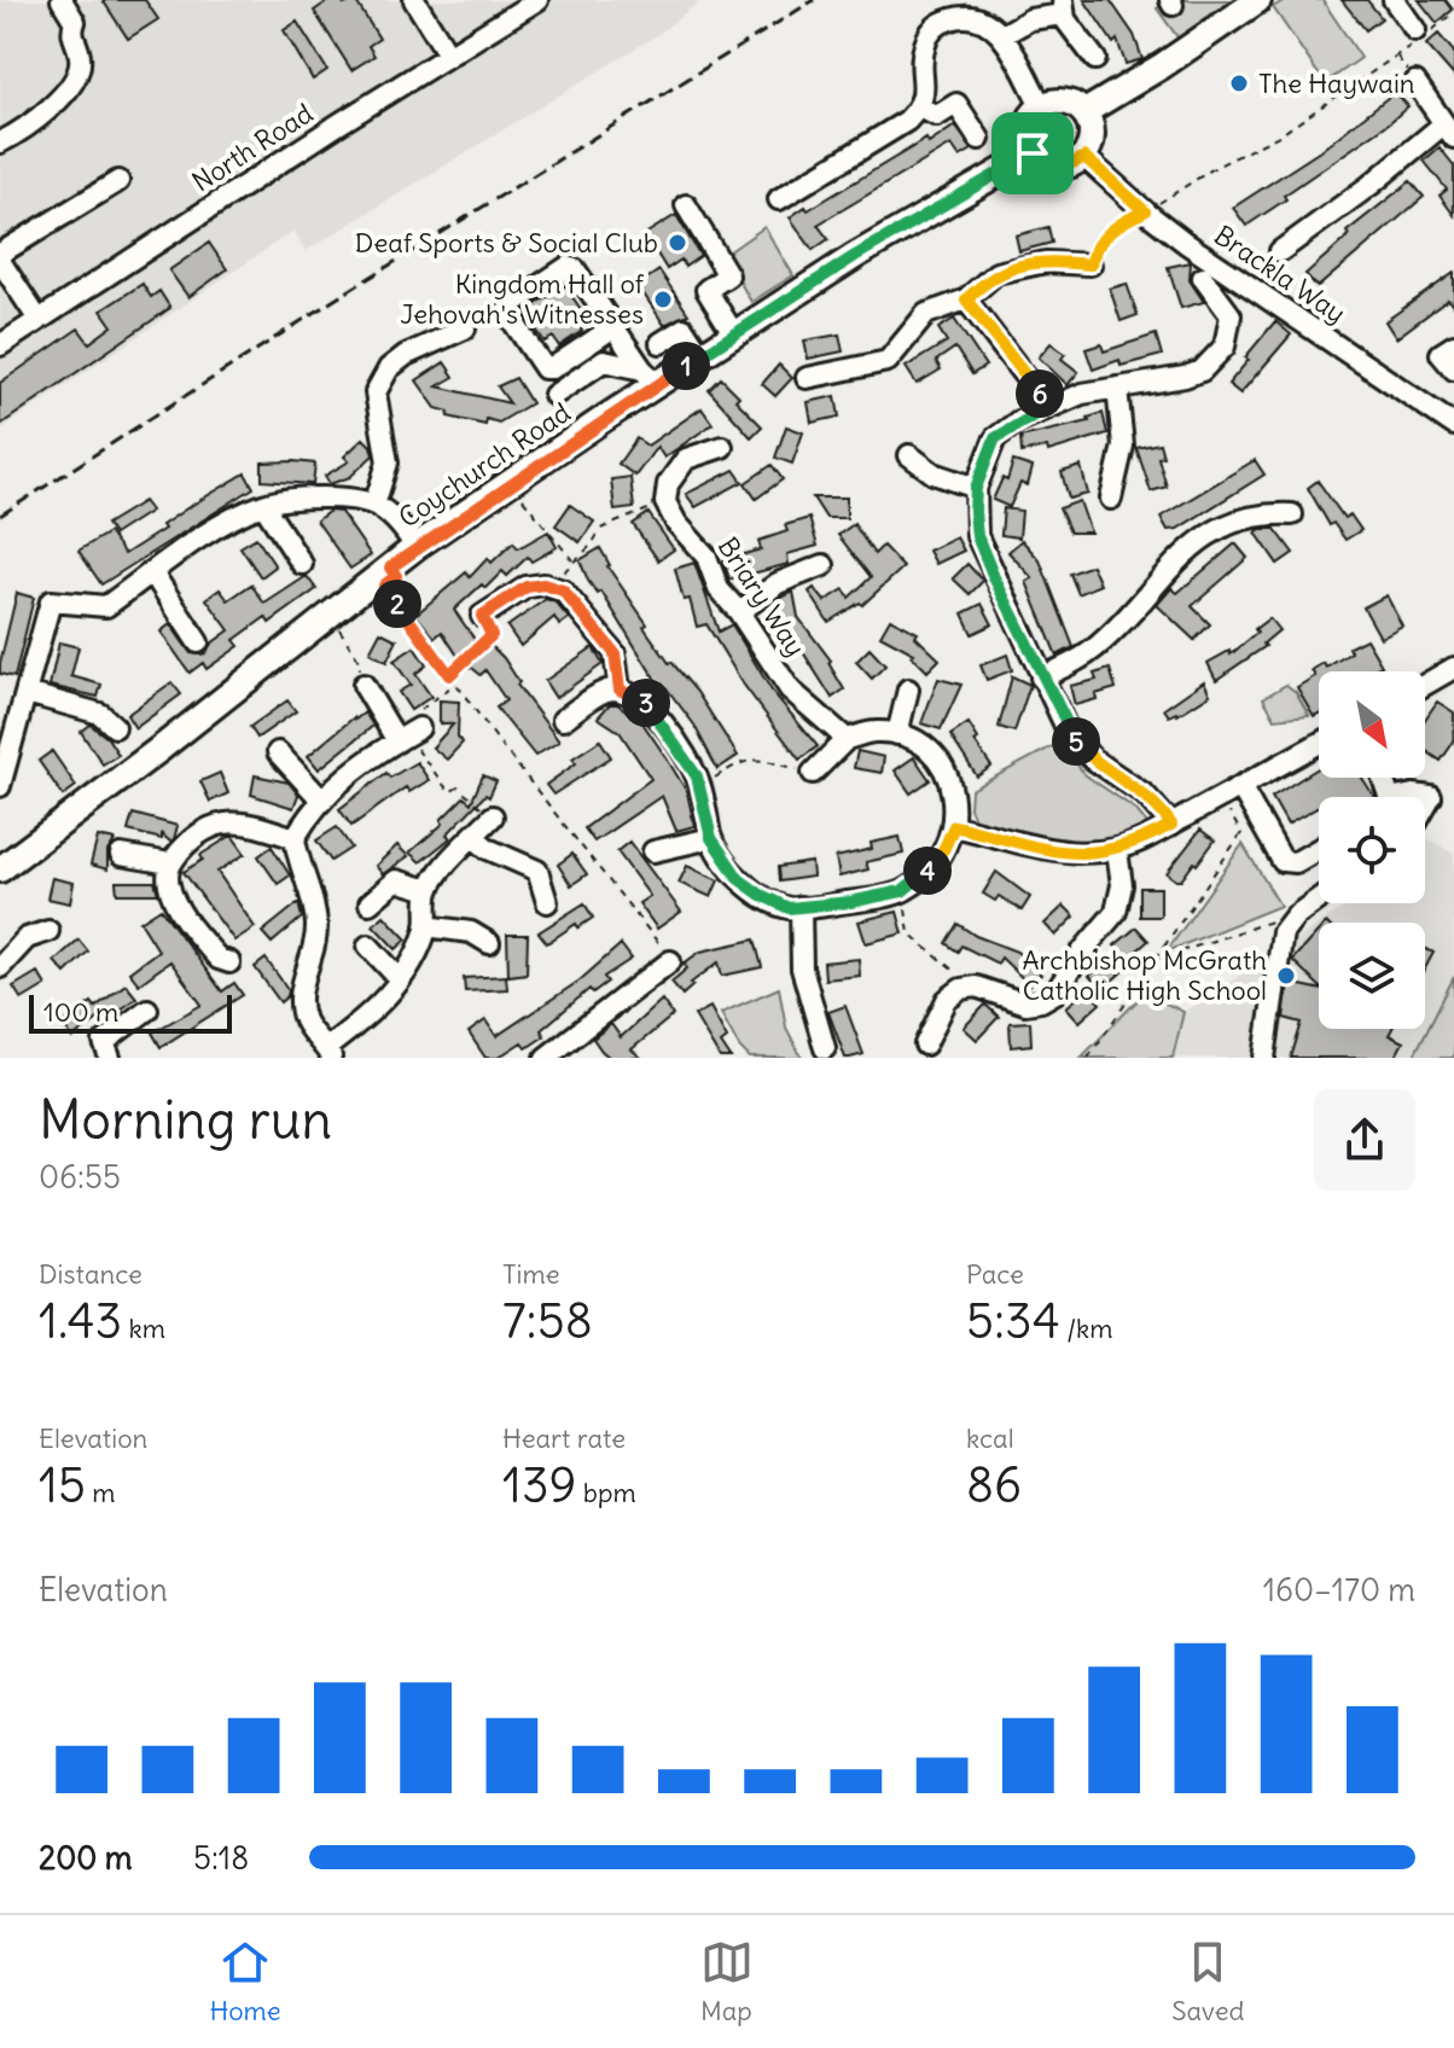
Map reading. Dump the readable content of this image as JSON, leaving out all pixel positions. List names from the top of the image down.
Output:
{
  "streets": {
    "main road": ["Coychurch Road"],
    "street": ["North Road", "Brackla Way", "Briary Way"]
  },
  "crossings": [
    ["Brackla Way", "Coychurch Road"]
  ],
  "places": [
    "The Haywain",
    "Deaf Sports & Social Club",
    "Kingdom Hall of Jehovah's Witnesses",
    "Archbishop McGrath Catholic High School"
  ],
  "scale_bar": "100 m",
  "north": "bottom right",
  "page": {
    "pins": [
      "1",
      "6",
      "2",
      "3",
      "5",
      "4"
    ],
    "scale": "100 m",
    "heading": ["Morning run", "06:55"],
    "stats": [
      ["Distance", "1.43 km"],
      ["Time", "7:58"],
      ["Pace", "5:34 /km"],
      ["Elevation", "15 m"],
      ["Heart rate", "139 bpm"],
      ["kcal", "86"]
    ],
    "chart": ["Elevation", "160–170 m"],
    "list": [
      {
        "name": "200 m",
        "note": "5:18"
      }
    ],
    "tabs": ["Home", "Map", "Saved"]
  }
}
